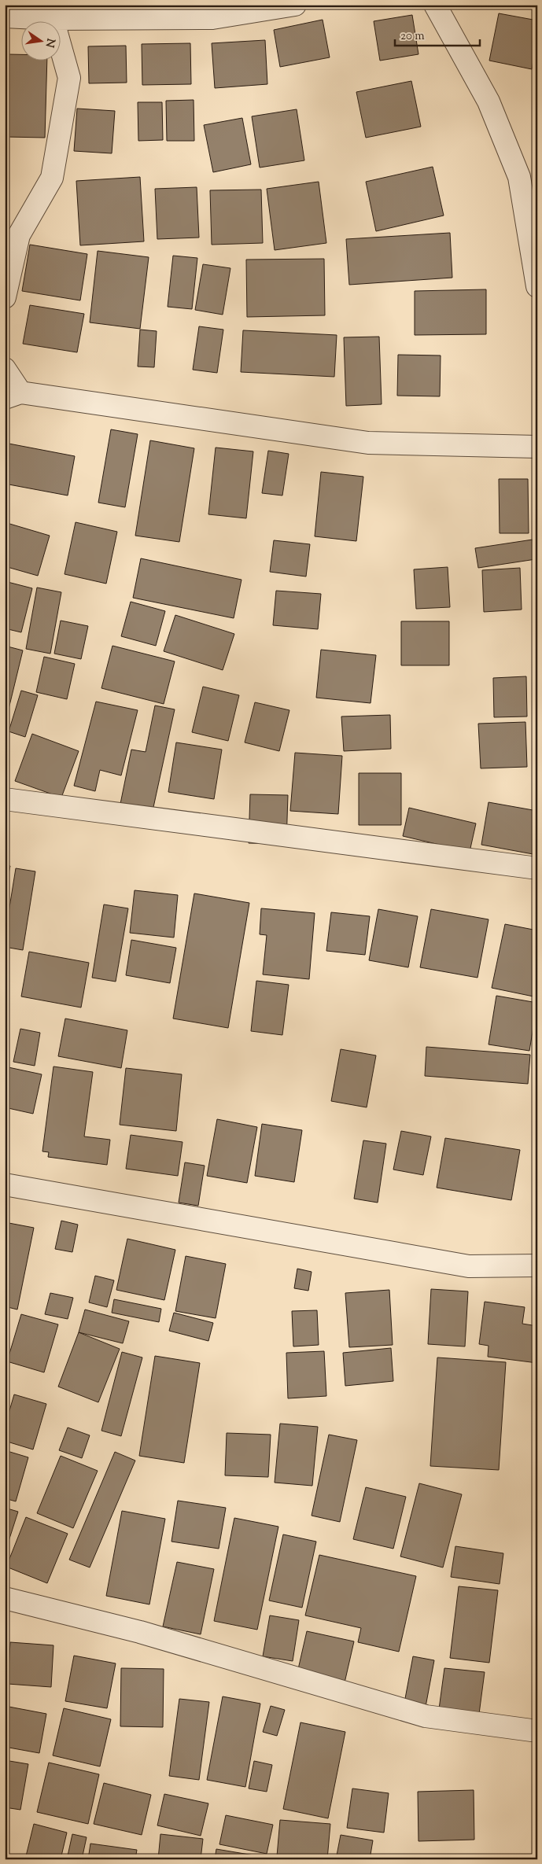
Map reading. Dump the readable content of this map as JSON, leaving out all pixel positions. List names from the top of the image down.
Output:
{
  "scale_bar": "20 m",
  "north": "right"
}
